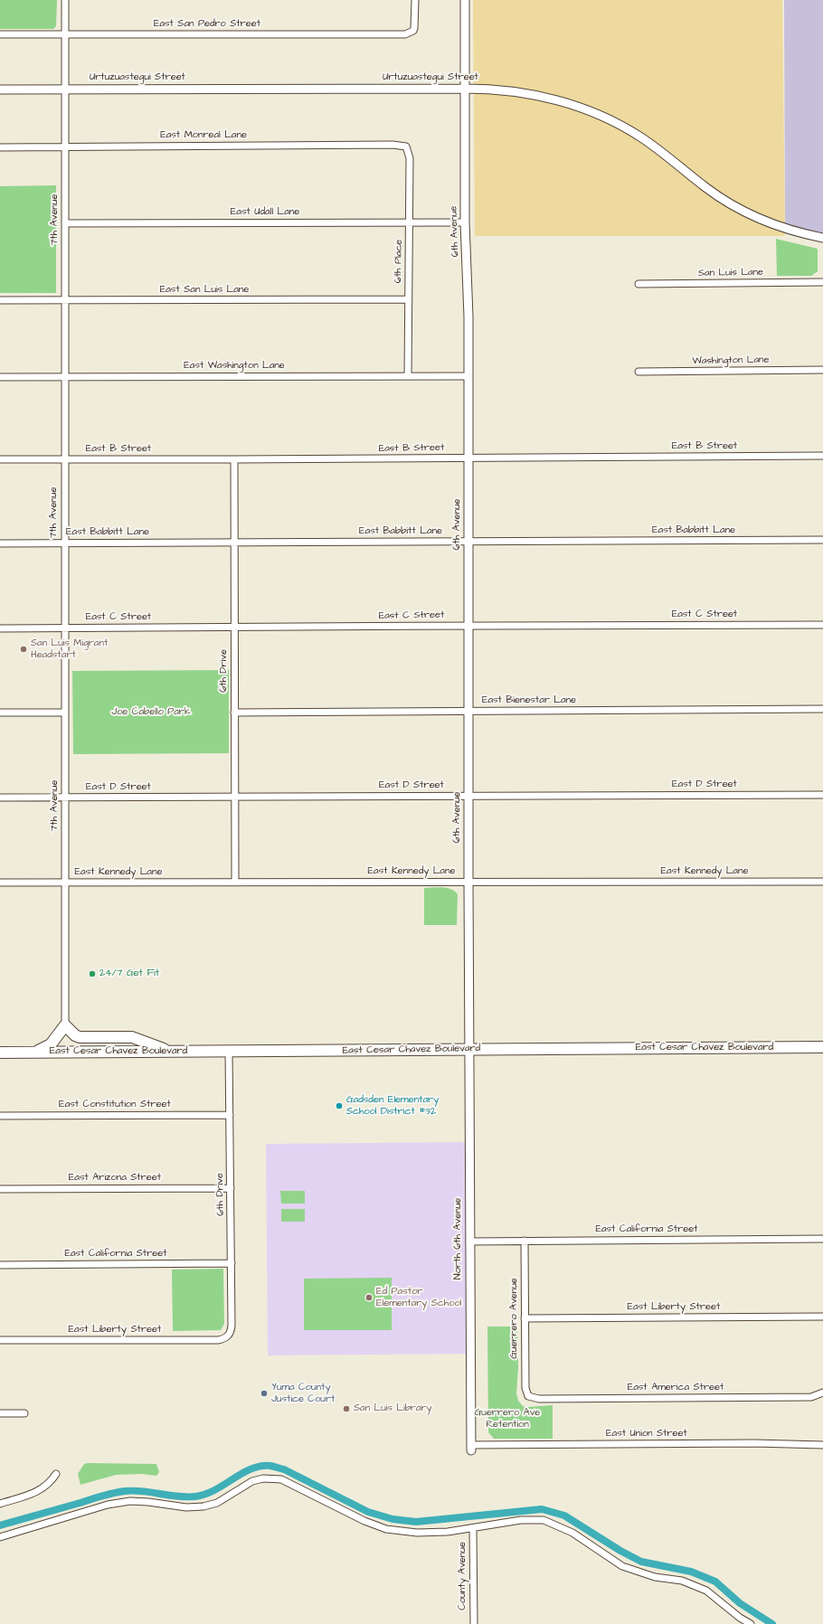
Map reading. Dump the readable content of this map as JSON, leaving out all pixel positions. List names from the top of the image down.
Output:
{
  "streets": {
    "highway": ["East Cesar Chavez Boulevard"],
    "street": [
      "East San Pedro Street",
      "Urtuzuastegui Street",
      "East Monreal Lane",
      "East Udall Lane",
      "7th Avenue",
      "6th Avenue",
      "6th Place",
      "San Luis Lane",
      "East San Luis Lane",
      "Washington Lane",
      "East Washington Lane",
      "East B Street",
      "East Babbitt Lane",
      "East C Street",
      "6th Drive",
      "East Bienestar Lane",
      "East D Street",
      "East Kennedy Lane",
      "East Constitution Street",
      "East Arizona Street",
      "East California Street",
      "North 6th Avenue",
      "East Liberty Street",
      "Guerrero Avenue",
      "East America Street",
      "East Union Street",
      "County Avenue"
    ]
  },
  "crossings": [
    ["East San Pedro Street", "7th Avenue"],
    ["Urtuzuastegui Street", "7th Avenue"],
    ["Urtuzuastegui Street", "6th Avenue"],
    ["East Monreal Lane", "7th Avenue"],
    ["East Monreal Lane", "6th Place"],
    ["East Udall Lane", "7th Avenue"],
    ["East Udall Lane", "6th Avenue"],
    ["East Udall Lane", "6th Place"],
    ["7th Avenue", "East San Luis Lane"],
    ["7th Avenue", "East Washington Lane"],
    ["7th Avenue", "East B Street"],
    ["7th Avenue", "East Babbitt Lane"],
    ["7th Avenue", "East C Street"],
    ["7th Avenue", "East D Street"],
    ["7th Avenue", "East Kennedy Lane"],
    ["6th Avenue", "East Washington Lane"],
    ["6th Avenue", "East B Street"],
    ["6th Avenue", "East Babbitt Lane"],
    ["6th Avenue", "East C Street"],
    ["6th Avenue", "East Bienestar Lane"],
    ["6th Avenue", "East D Street"],
    ["6th Avenue", "East Kennedy Lane"],
    ["6th Avenue", "East Cesar Chavez Boulevard"],
    ["6th Avenue", "North 6th Avenue"],
    ["6th Place", "East San Luis Lane"],
    ["6th Place", "East Washington Lane"],
    ["East B Street", "6th Drive"],
    ["East Babbitt Lane", "6th Drive"],
    ["East C Street", "6th Drive"],
    ["6th Drive", "East Bienestar Lane"],
    ["6th Drive", "East D Street"],
    ["6th Drive", "East Kennedy Lane"],
    ["6th Drive", "East Cesar Chavez Boulevard"],
    ["6th Drive", "East Constitution Street"],
    ["6th Drive", "East Arizona Street"],
    ["6th Drive", "East California Street"],
    ["6th Drive", "East Liberty Street"],
    ["East Cesar Chavez Boulevard", "North 6th Avenue"],
    ["East California Street", "North 6th Avenue"],
    ["East California Street", "Guerrero Avenue"],
    ["North 6th Avenue", "East Union Street"],
    ["East Liberty Street", "Guerrero Avenue"],
    ["Guerrero Avenue", "East America Street"]
  ],
  "parks": ["Joe Cabello Park", "Guerrero Ave Retention"],
  "places": [
    "San Luis Migrant Headstart",
    "24/7 Get Fit",
    "Gadsden Elementary School District #32",
    "Ed Pastor Elementary School",
    "Yuma County Justice Court",
    "San Luis Library"
  ]
}
